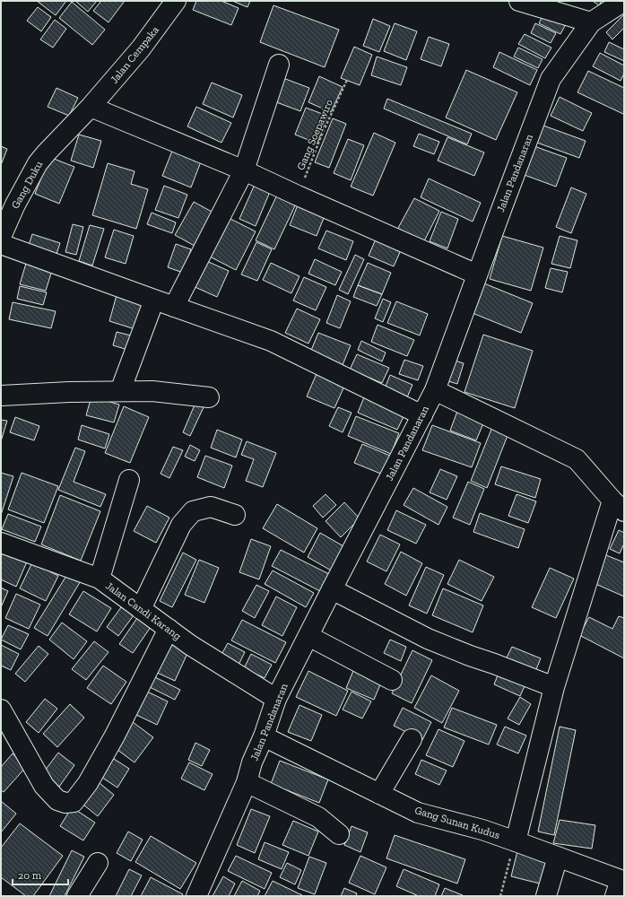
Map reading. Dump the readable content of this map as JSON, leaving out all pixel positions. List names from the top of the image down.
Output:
{
  "streets": {
    "street": [
      "Jalan Cempaka",
      "Jalan Pandanaran",
      "Gang Duku",
      "Jalan Candi Karang",
      "Gang Sunan Kudus"
    ],
    "path": ["Gang Soepawiro"]
  },
  "crossings": [
    ["Jalan Cempaka", "Gang Duku"],
    ["Jalan Pandanaran", "Jalan Candi Karang"],
    ["Jalan Pandanaran", "Gang Sunan Kudus"]
  ],
  "scale_bar": "20 m"
}
